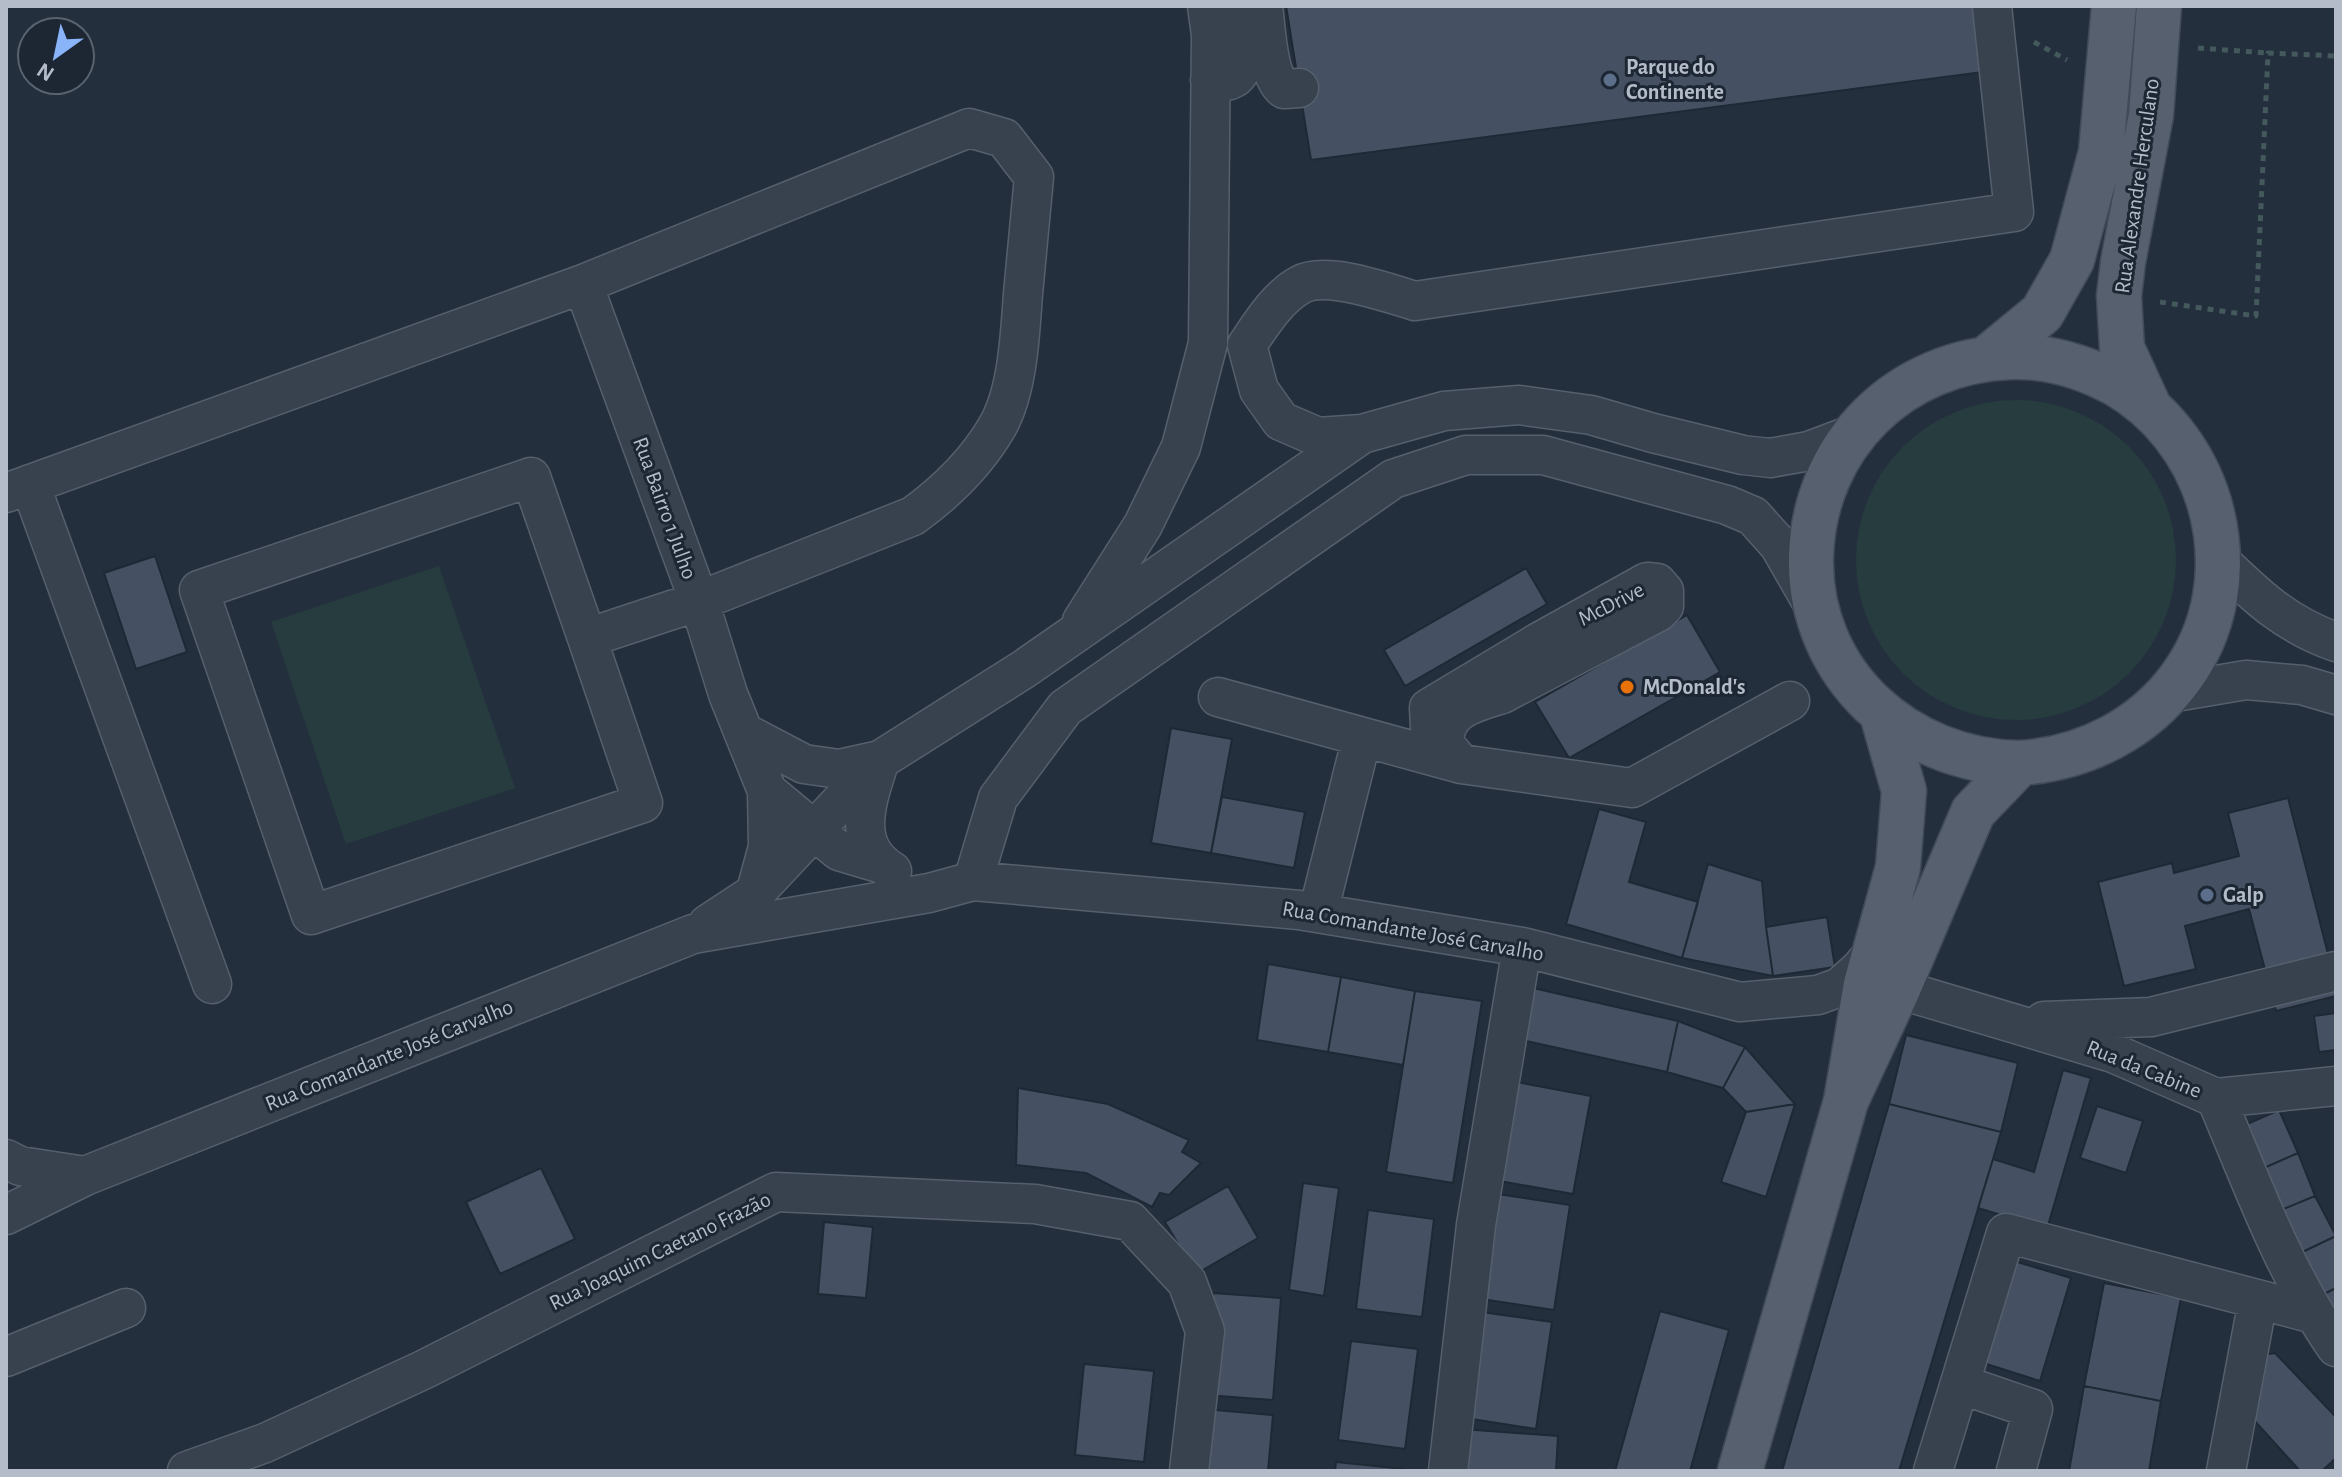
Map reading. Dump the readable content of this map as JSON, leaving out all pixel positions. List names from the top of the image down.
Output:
{
  "streets": {
    "main road": ["Rua Alexandre Herculano"],
    "street": [
      "Rua Bairro 1 Julho",
      "McDrive",
      "Rua Comandante José Carvalho",
      "Rua da Cabine",
      "Rua Joaquim Caetano Frazão"
    ]
  },
  "places": ["Parque do Continente", "McDonald's", "Galp"],
  "north": "bottom left"
}
